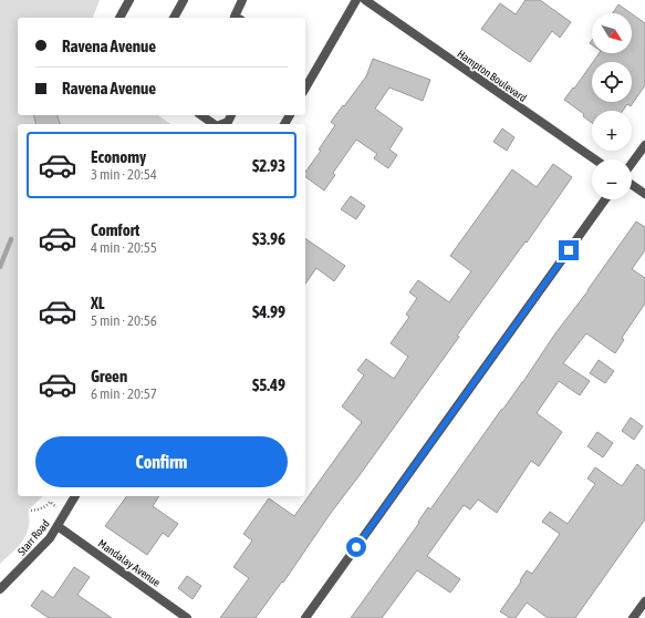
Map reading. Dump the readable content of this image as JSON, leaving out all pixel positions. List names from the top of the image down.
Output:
{
  "streets": {
    "street": ["Hampton Boulevard", "Starr Road", "Mandalay Avenue"]
  },
  "crossings": [
    ["Starr Road", "Mandalay Avenue"]
  ],
  "north": "bottom right",
  "page": {
    "map_buttons": ["+", "−"],
    "banner": ["Ravena Avenue", "Ravena Avenue"],
    "list": [
      {
        "name": "Economy",
        "note": "3 min · 20:54",
        "value": "$2.93"
      },
      {
        "name": "Comfort",
        "note": "4 min · 20:55",
        "value": "$3.96"
      },
      {
        "name": "XL",
        "note": "5 min · 20:56",
        "value": "$4.99"
      },
      {
        "name": "Green",
        "note": "6 min · 20:57",
        "value": "$5.49"
      }
    ],
    "buttons": "Confirm"
  }
}
